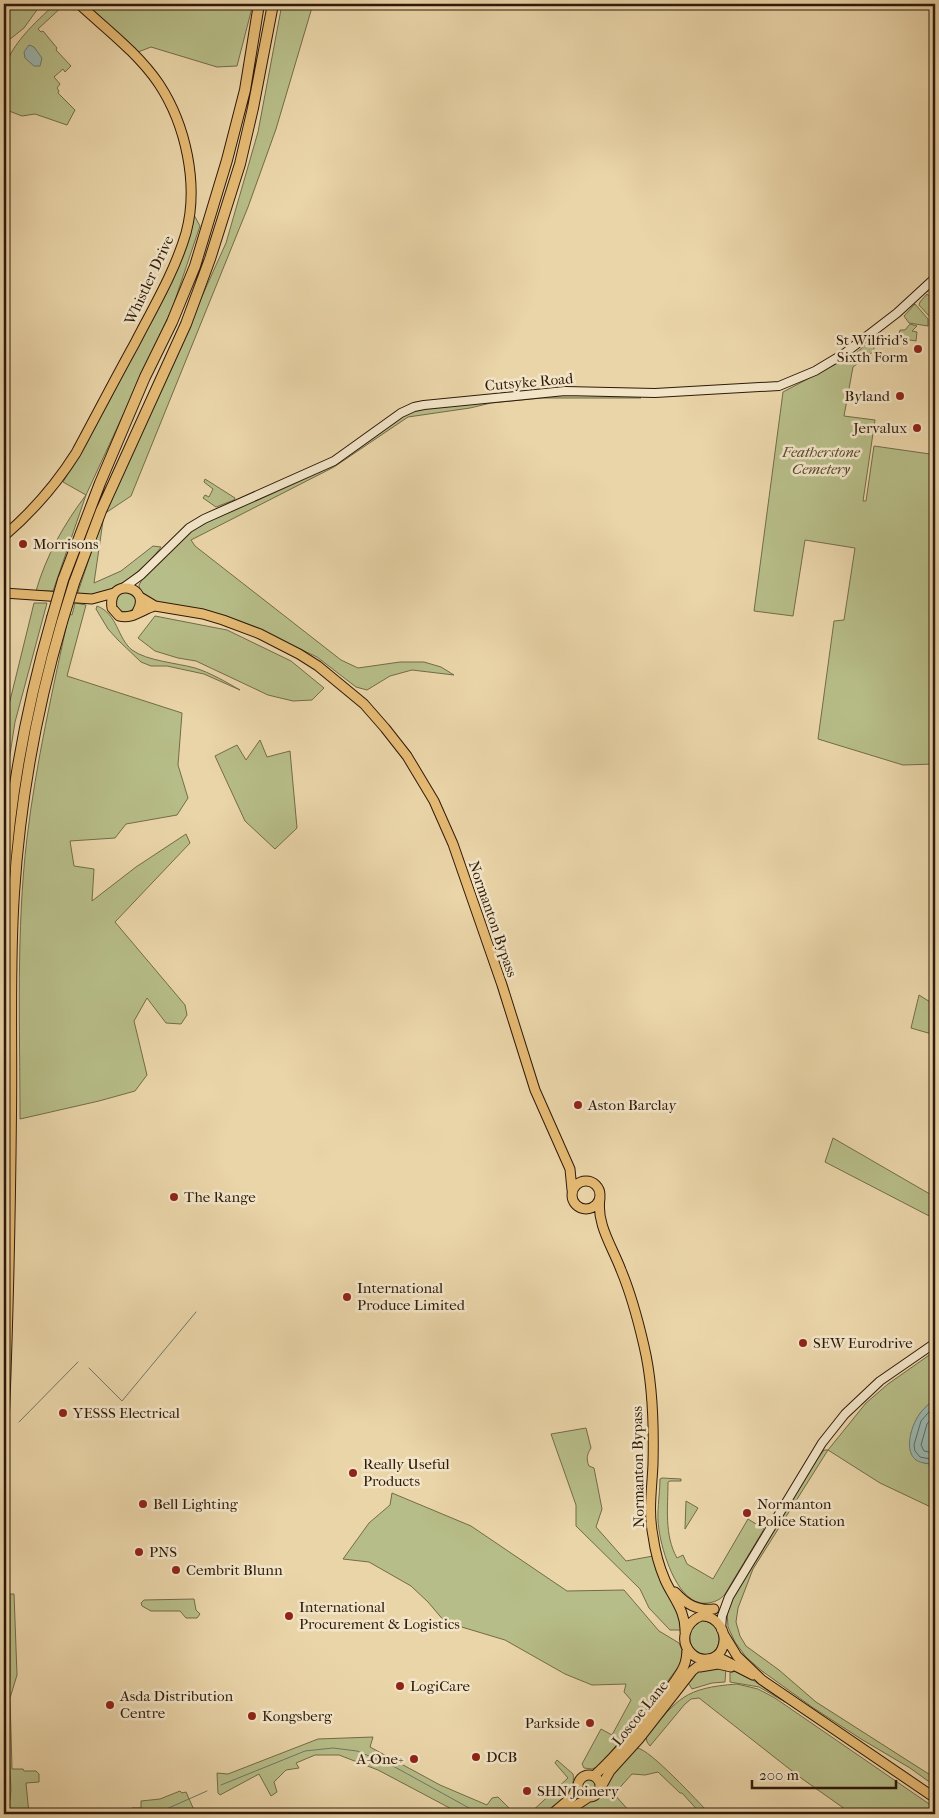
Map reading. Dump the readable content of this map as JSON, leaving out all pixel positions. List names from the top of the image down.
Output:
{
  "streets": {
    "main road": [
      "Whistler Drive",
      "Cutsyke Road",
      "Normanton Bypass",
      "Loscoe Lane"
    ]
  },
  "crossings": [
    ["Normanton Bypass", "Loscoe Lane"]
  ],
  "parks": ["Featherstone Cemetery"],
  "places": [
    "St Wilfrid's Sixth Form",
    "Byland",
    "Jervalux",
    "Morrisons",
    "Aston Barclay",
    "The Range",
    "International Produce Limited",
    "SEW Eurodrive",
    "YESSS Electrical",
    "Really Useful Products",
    "Bell Lighting",
    "Normanton Police Station",
    "PNS",
    "Cembrit Blunn",
    "International Procurement & Logistics",
    "LogiCare",
    "Asda Distribution Centre",
    "Kongsberg",
    "Parkside",
    "DCB",
    "A-One+",
    "SHN Joinery"
  ],
  "scale_bar": "200 m"
}
